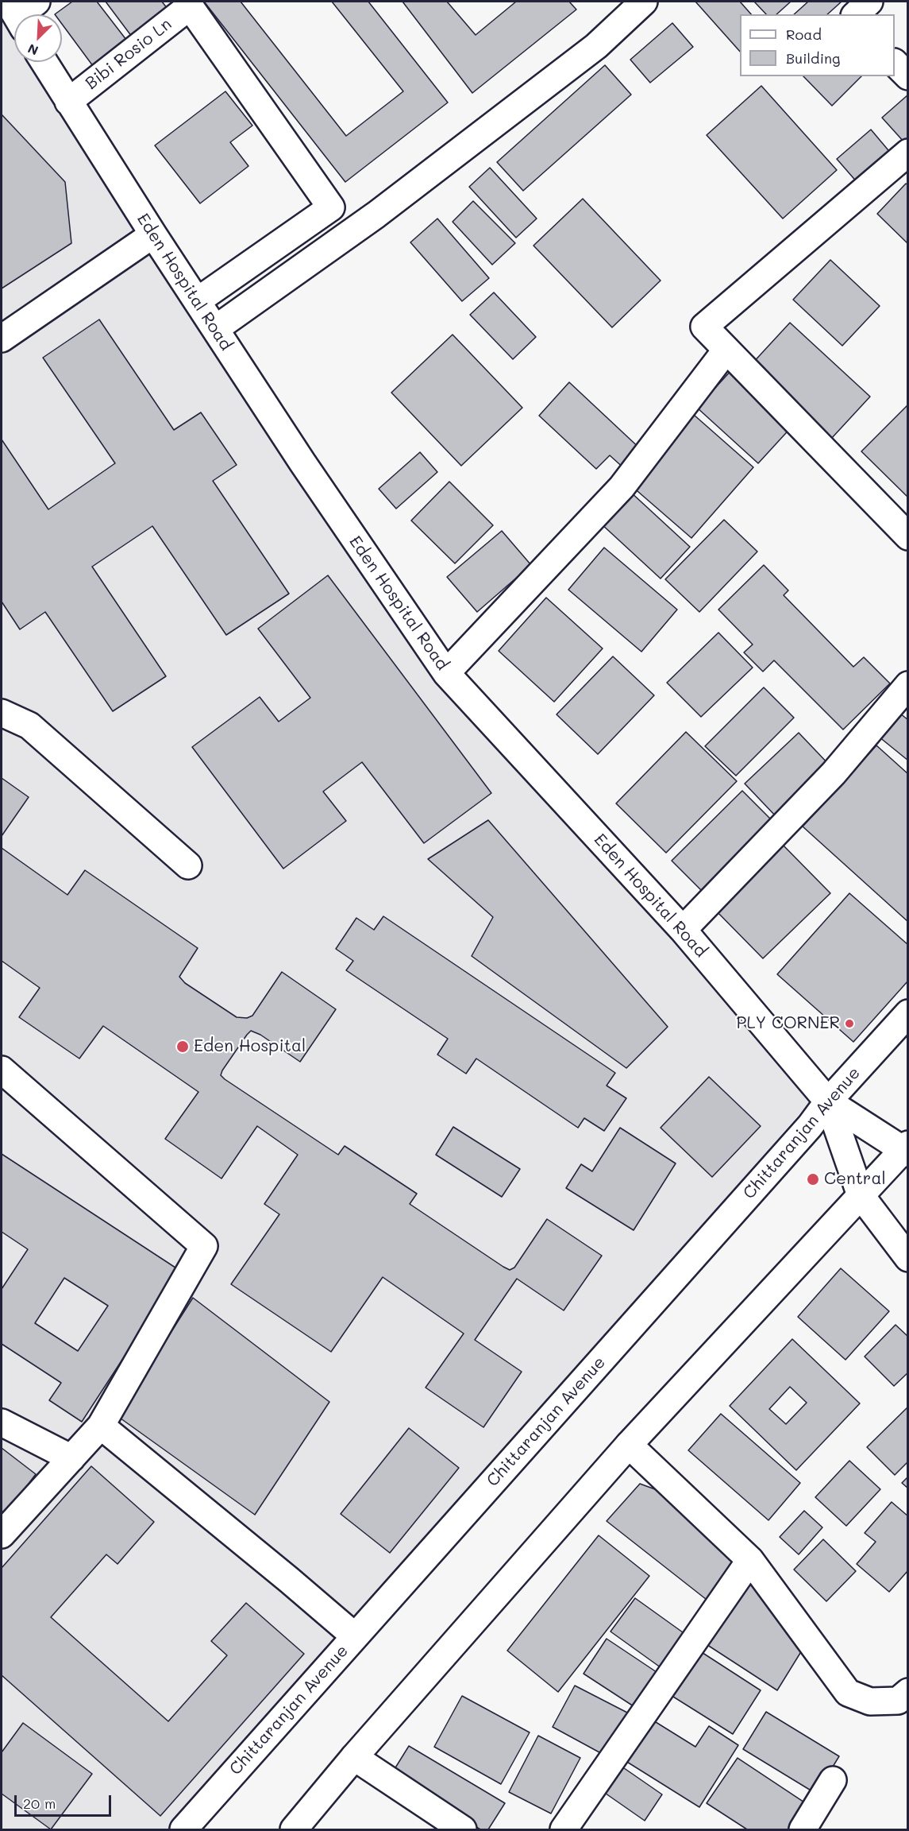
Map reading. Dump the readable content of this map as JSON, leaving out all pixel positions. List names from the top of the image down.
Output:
{
  "streets": {
    "street": ["Bibi Rosio Ln", "Eden Hospital Road", "Chittaranjan Avenue"]
  },
  "crossings": [
    ["Bibi Rosio Ln", "Eden Hospital Road"],
    ["Eden Hospital Road", "Chittaranjan Avenue"]
  ],
  "places": ["PLY CORNER", "Eden Hospital", "Central"],
  "legend": ["Road", "Building"],
  "scale_bar": "20 m",
  "north": "bottom left"
}
